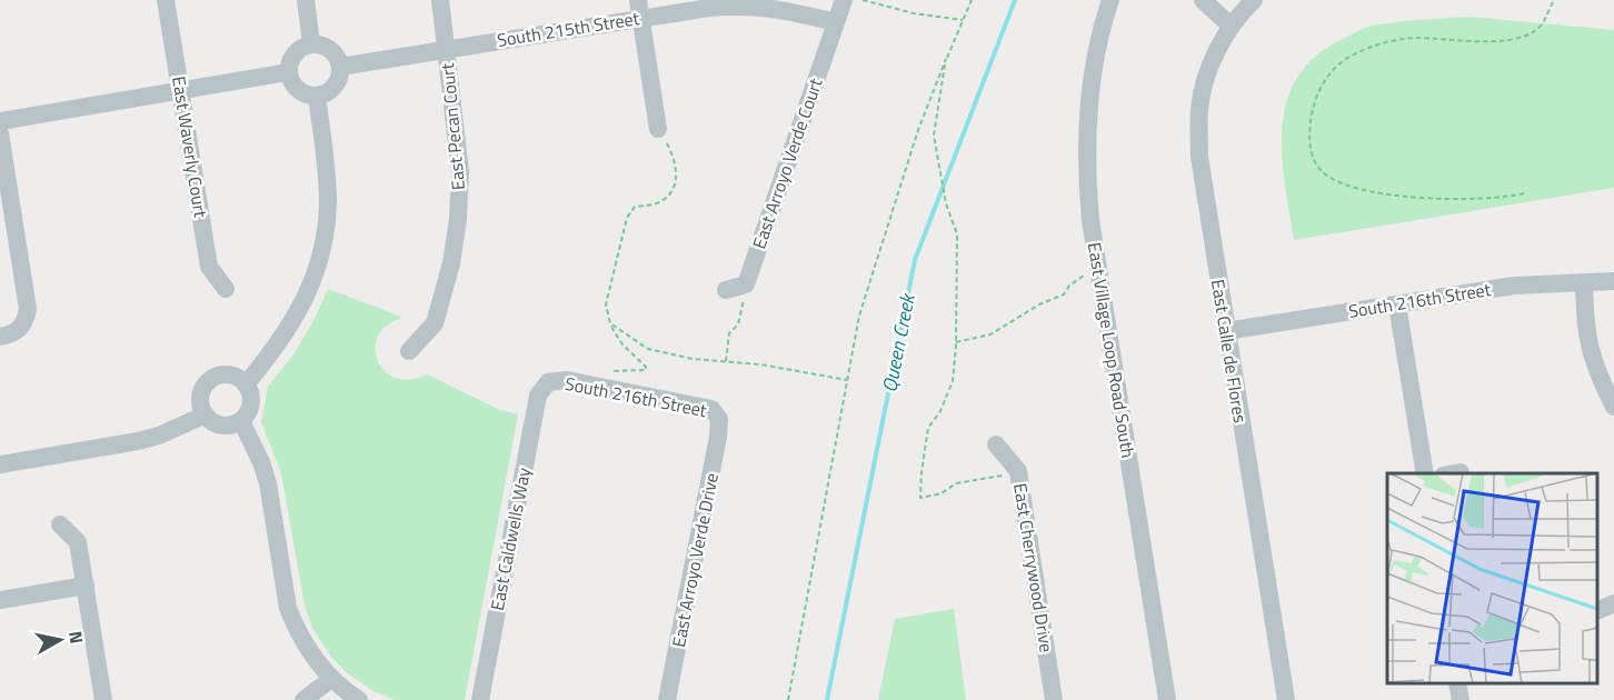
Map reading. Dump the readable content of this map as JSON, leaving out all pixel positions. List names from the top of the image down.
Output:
{
  "streets": {
    "street": [
      "South 215th Street",
      "East Pecan Court",
      "East Waverly Court",
      "East Arroyo Verde Court",
      "South 216th Street",
      "East Village Loop Road South",
      "East Calle de Flores",
      "East Caldwells Way",
      "East Arroyo Verde Drive",
      "East Cherrywood Drive"
    ]
  },
  "crossings": [
    ["South 215th Street", "East Pecan Court"],
    ["South 215th Street", "East Arroyo Verde Court"],
    ["South 216th Street", "East Calle de Flores"],
    ["South 216th Street", "East Caldwells Way"],
    ["South 216th Street", "East Arroyo Verde Drive"]
  ],
  "water": ["Queen Creek"],
  "north": "right"
}
